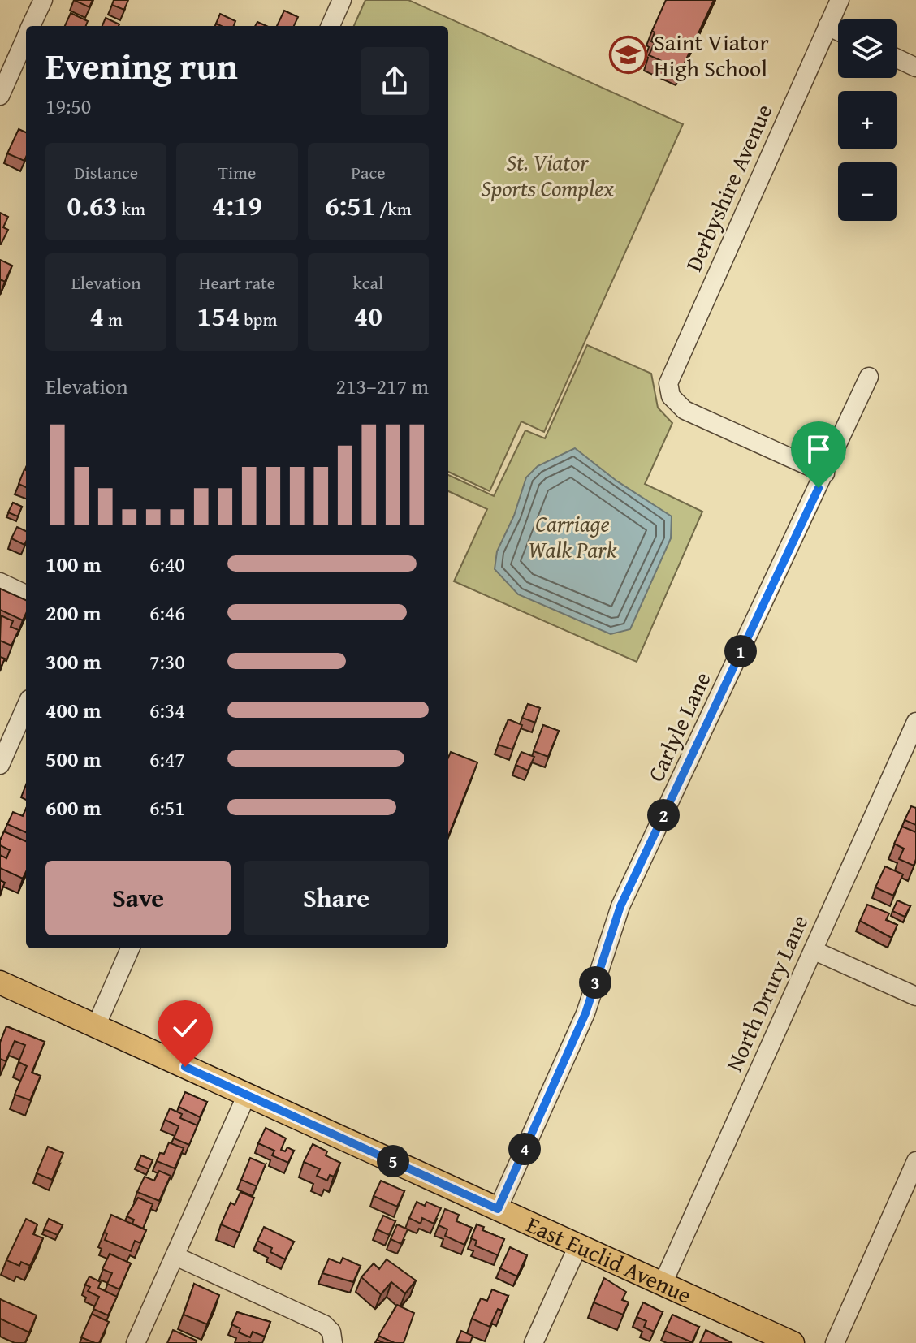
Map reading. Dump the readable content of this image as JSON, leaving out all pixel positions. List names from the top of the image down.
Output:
{
  "streets": {
    "main road": ["East Euclid Avenue"],
    "street": ["Derbyshire Avenue", "Carlyle Lane", "North Drury Lane"]
  },
  "crossings": [
    ["Derbyshire Avenue", "Carlyle Lane"],
    ["Carlyle Lane", "East Euclid Avenue"],
    ["North Drury Lane", "East Euclid Avenue"]
  ],
  "parks": ["St. Viator Sports Complex", "Carriage Walk Park"],
  "places": {
    "school or university": ["Saint Viator High School"]
  },
  "page": {
    "map_buttons": ["+", "−"],
    "heading": ["Evening run", "19:50"],
    "stats": [
      ["Distance", "0.63 km"],
      ["Time", "4:19"],
      ["Pace", "6:51 /km"],
      ["Elevation", "4 m"],
      ["Heart rate", "154 bpm"],
      ["kcal", "40"]
    ],
    "chart": ["Elevation", "213–217 m"],
    "list": [
      {
        "name": "100 m",
        "note": "6:40"
      },
      {
        "name": "200 m",
        "note": "6:46"
      },
      {
        "name": "300 m",
        "note": "7:30"
      },
      {
        "name": "400 m",
        "note": "6:34"
      },
      {
        "name": "500 m",
        "note": "6:47"
      },
      {
        "name": "600 m",
        "note": "6:51"
      }
    ],
    "pins": [
      "1",
      "2",
      "3",
      "4",
      "5"
    ],
    "buttons": ["Save", "Share"]
  }
}
